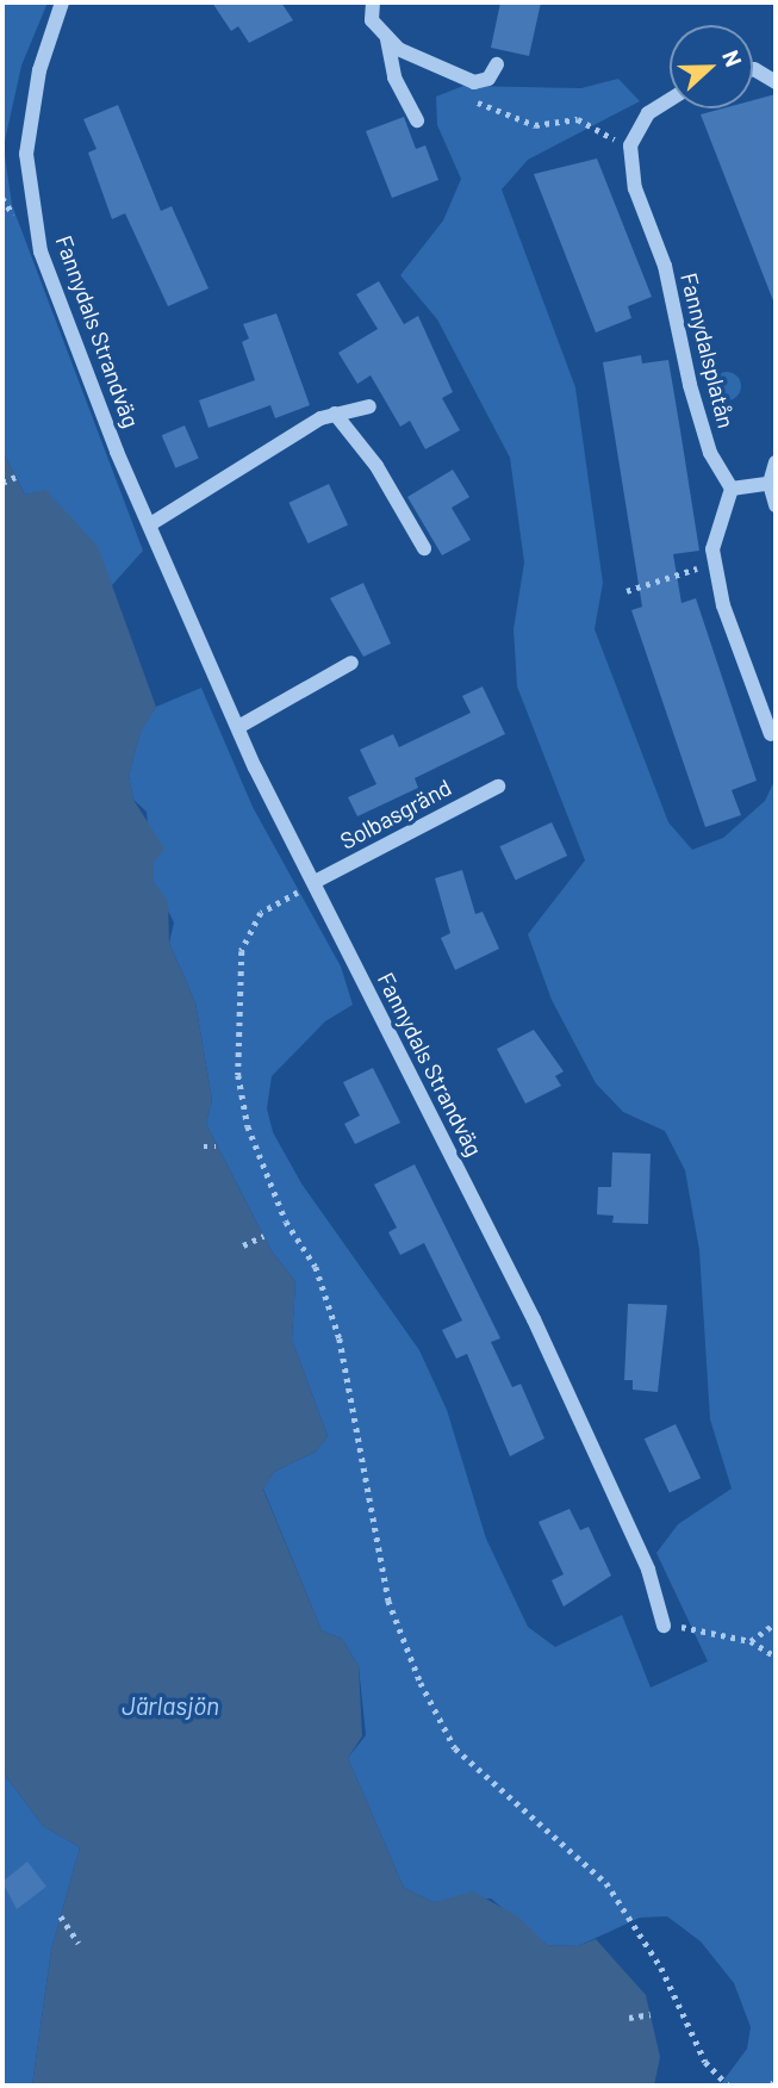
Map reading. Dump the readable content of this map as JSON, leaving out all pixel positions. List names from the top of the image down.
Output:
{
  "streets": {
    "street": ["Fannydals Strandväg", "Fannydalsplatån", "Solbasgränd"]
  },
  "crossings": [
    ["Fannydals Strandväg", "Solbasgränd"]
  ],
  "water": ["Järlasjön"],
  "north": "right"
}
